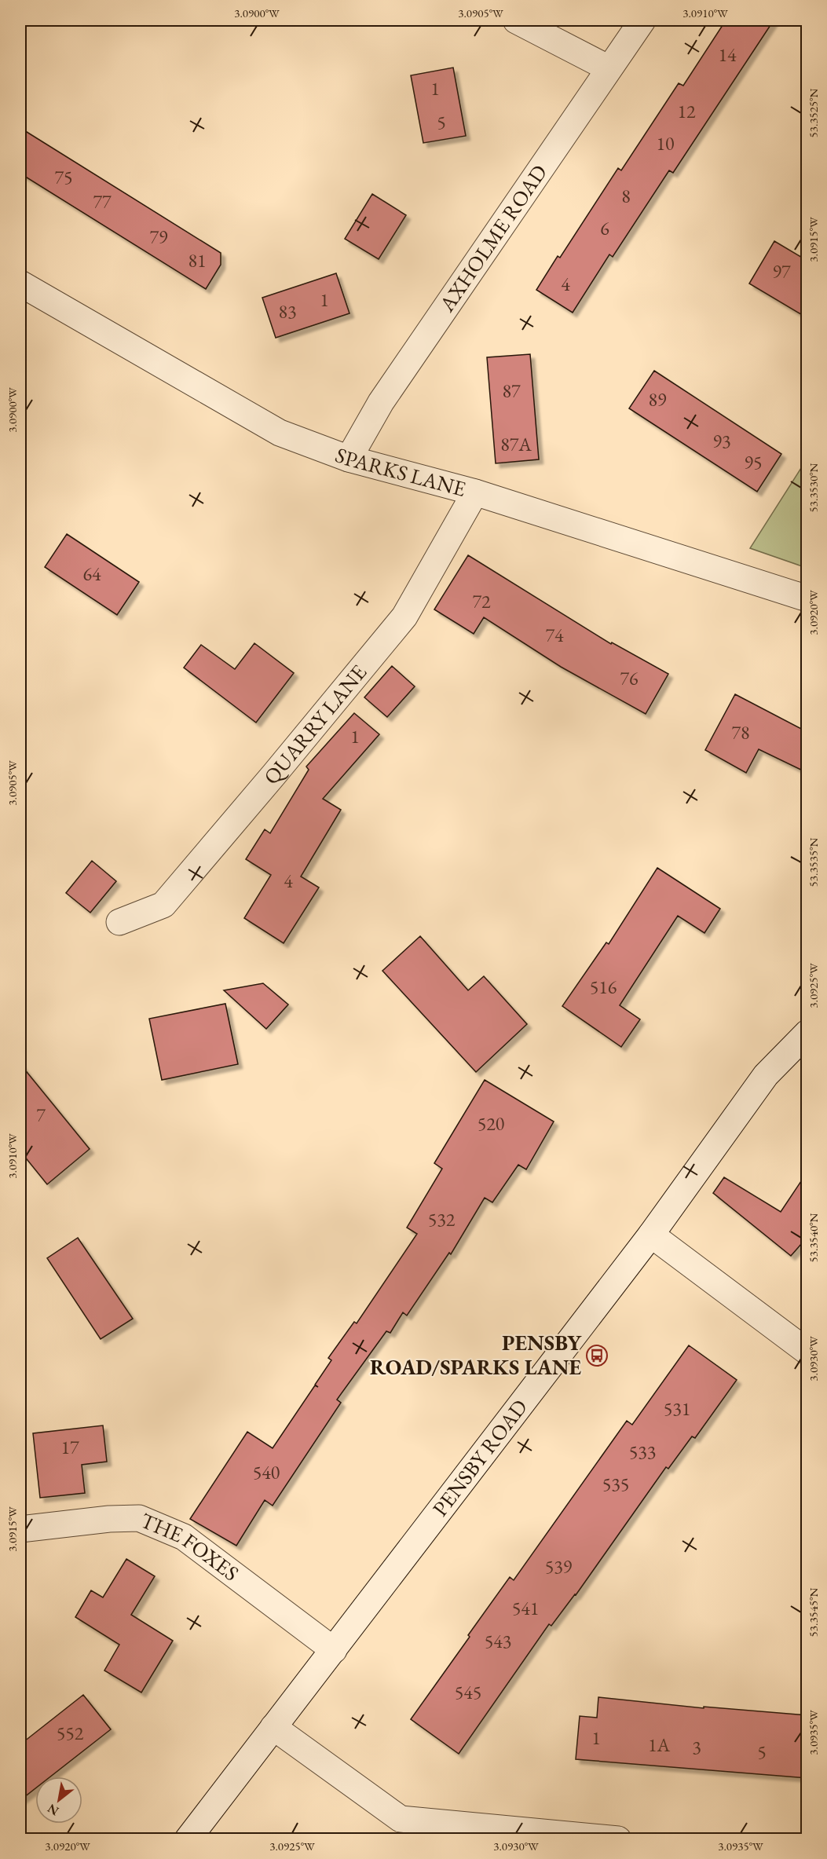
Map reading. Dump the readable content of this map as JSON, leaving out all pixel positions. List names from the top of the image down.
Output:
{
  "streets": {
    "street": [
      "AXHOLME ROAD",
      "SPARKS LANE",
      "QUARRY LANE",
      "PENSBY ROAD",
      "THE FOXES"
    ]
  },
  "crossings": [
    ["AXHOLME ROAD", "SPARKS LANE"],
    ["SPARKS LANE", "QUARRY LANE"],
    ["PENSBY ROAD", "THE FOXES"]
  ],
  "places": {
    "bus stop": ["PENSBY ROAD/SPARKS LANE"]
  },
  "house_numbers": [
    "14",
    "1",
    "12",
    "5",
    "10",
    "75",
    "8",
    "77",
    "6",
    "79",
    "81",
    "97",
    "4",
    "1",
    "83",
    "87",
    "89",
    "93",
    "87A",
    "95",
    "64",
    "72",
    "74",
    "76",
    "78",
    "1",
    "4",
    "516",
    "7",
    "520",
    "532",
    "531",
    "17",
    "533",
    "540",
    "535",
    "539",
    "541",
    "543",
    "545",
    "552",
    "1",
    "1A",
    "3",
    "5"
  ],
  "north": "bottom left",
  "coordinates": [
    "3.0900°W",
    "3.0905°W",
    "3.0910°W",
    "53.3525°N",
    "3.0915°W",
    "53.3530°N",
    "3.0920°W",
    "53.3535°N",
    "3.0925°W",
    "53.3540°N",
    "3.0930°W",
    "53.3545°N",
    "3.0935°W"
  ]
}
